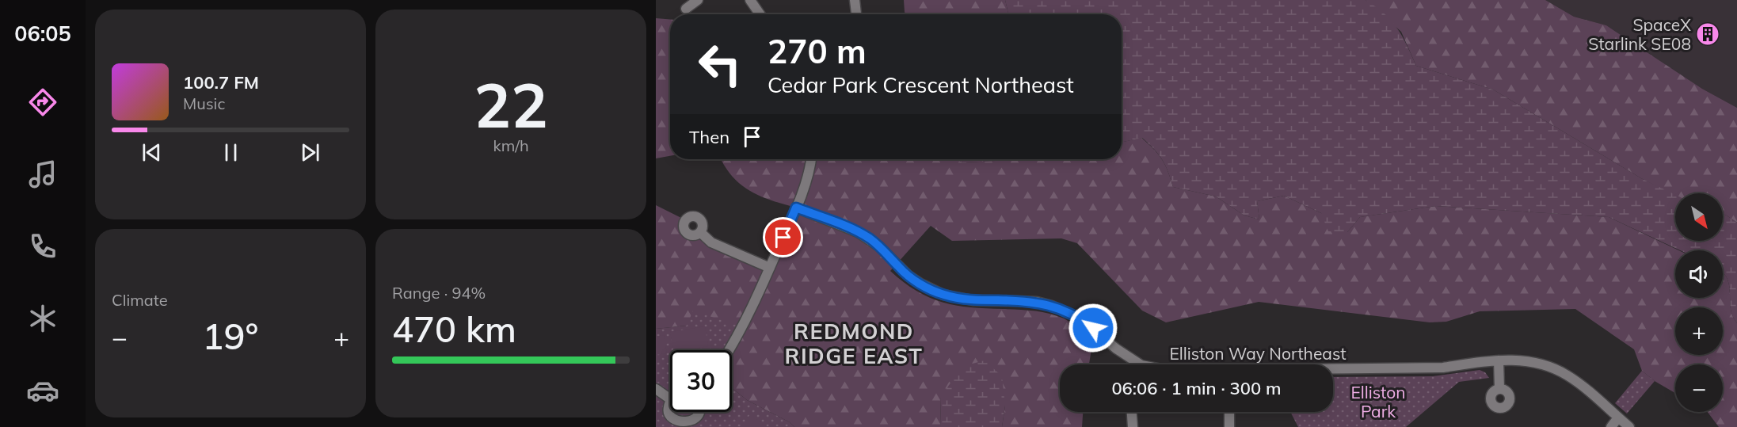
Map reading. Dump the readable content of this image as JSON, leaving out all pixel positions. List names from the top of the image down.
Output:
{
  "streets": {
    "street": ["Elliston Way Northeast"]
  },
  "districts": ["REDMOND RIDGE EAST"],
  "parks": ["Elliston Park"],
  "places": {
    "building": ["SpaceX Starlink SE08"]
  },
  "north": "bottom right",
  "page": {
    "tabs": "06:05",
    "tile": [
      ["22", "km/h"],
      "Climate",
      ["Range · 94%", "470 km"]
    ],
    "turn": ["270 m", "Cedar Park Crescent Northeast"],
    "song": ["100.7 FM", "Music"],
    "then": "Then",
    "map_buttons": ["+", "−"],
    "heat": ["−", "19°", "+"],
    "limit": "30",
    "trip": "06:06 · 1 min · 300 m"
  }
}
